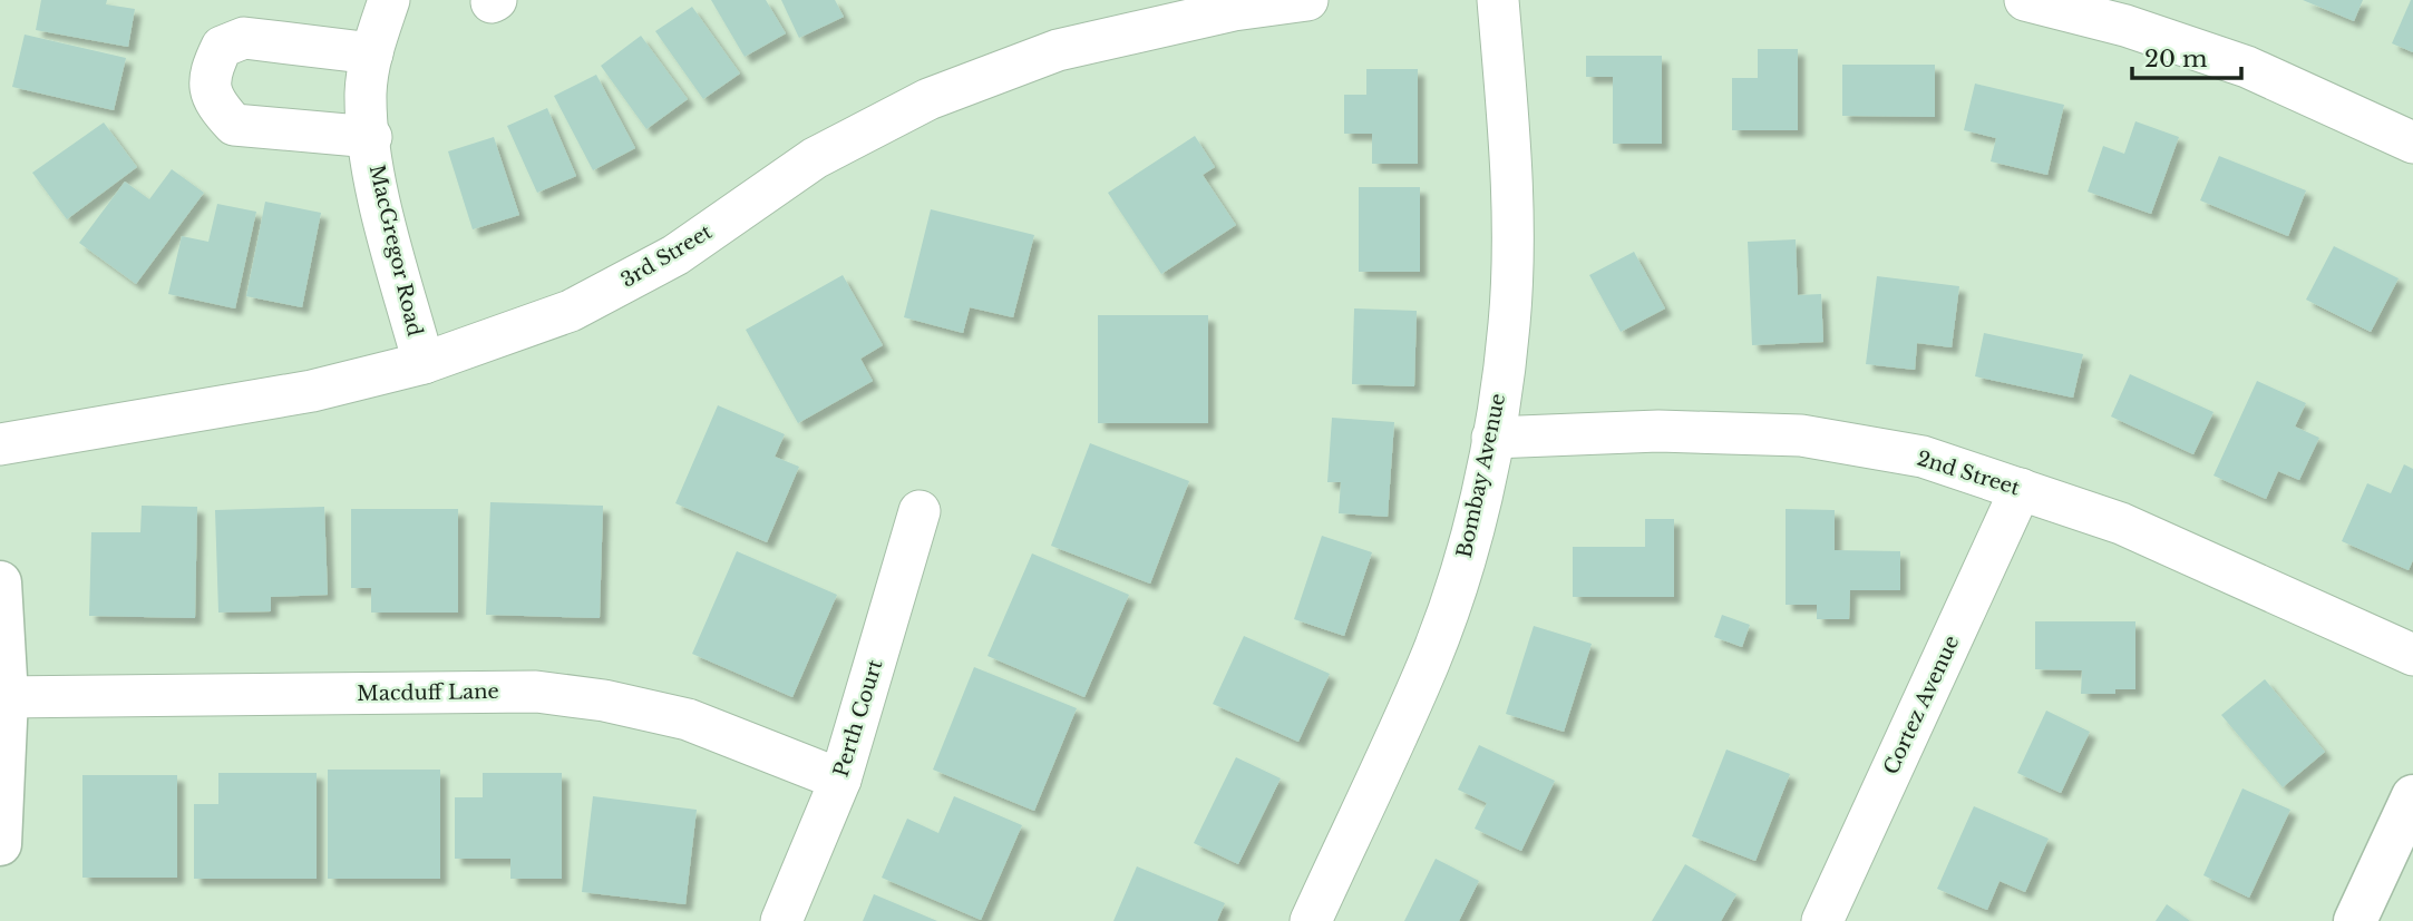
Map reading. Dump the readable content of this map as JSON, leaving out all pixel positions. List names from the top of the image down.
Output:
{
  "streets": {
    "street": [
      "MacGregor Road",
      "3rd Street",
      "2nd Street",
      "Bombay Avenue",
      "Macduff Lane",
      "Cortez Avenue",
      "Perth Court"
    ]
  },
  "crossings": [
    ["MacGregor Road", "3rd Street"],
    ["2nd Street", "Bombay Avenue"],
    ["2nd Street", "Cortez Avenue"],
    ["Macduff Lane", "Perth Court"]
  ],
  "scale_bar": "20 m"
}
